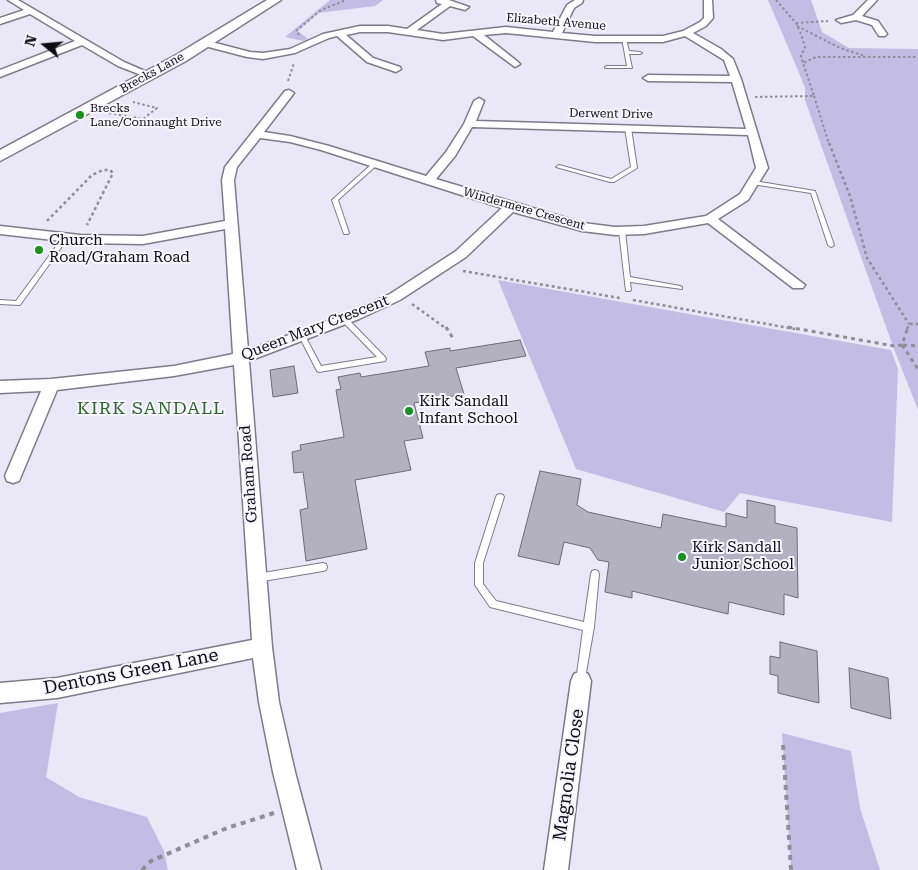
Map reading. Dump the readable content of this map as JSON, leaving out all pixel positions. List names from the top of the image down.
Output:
{
  "streets": {
    "street": [
      "Elizabeth Avenue",
      "Brecks Lane",
      "Derwent Drive",
      "Windermere Crescent",
      "Queen Mary Crescent",
      "Graham Road",
      "Dentons Green Lane",
      "Magnolia Close"
    ]
  },
  "crossings": [
    ["Elizabeth Avenue", "Brecks Lane"],
    ["Elizabeth Avenue", "Windermere Crescent"],
    ["Derwent Drive", "Windermere Crescent"],
    ["Windermere Crescent", "Queen Mary Crescent"],
    ["Windermere Crescent", "Graham Road"],
    ["Queen Mary Crescent", "Graham Road"],
    ["Graham Road", "Dentons Green Lane"]
  ],
  "districts": ["KIRK SANDALL"],
  "places": [
    "Brecks Lane/Connaught Drive",
    "Church Road/Graham Road",
    "Kirk Sandall Infant School",
    "Kirk Sandall Junior School"
  ],
  "north": "left"
}
